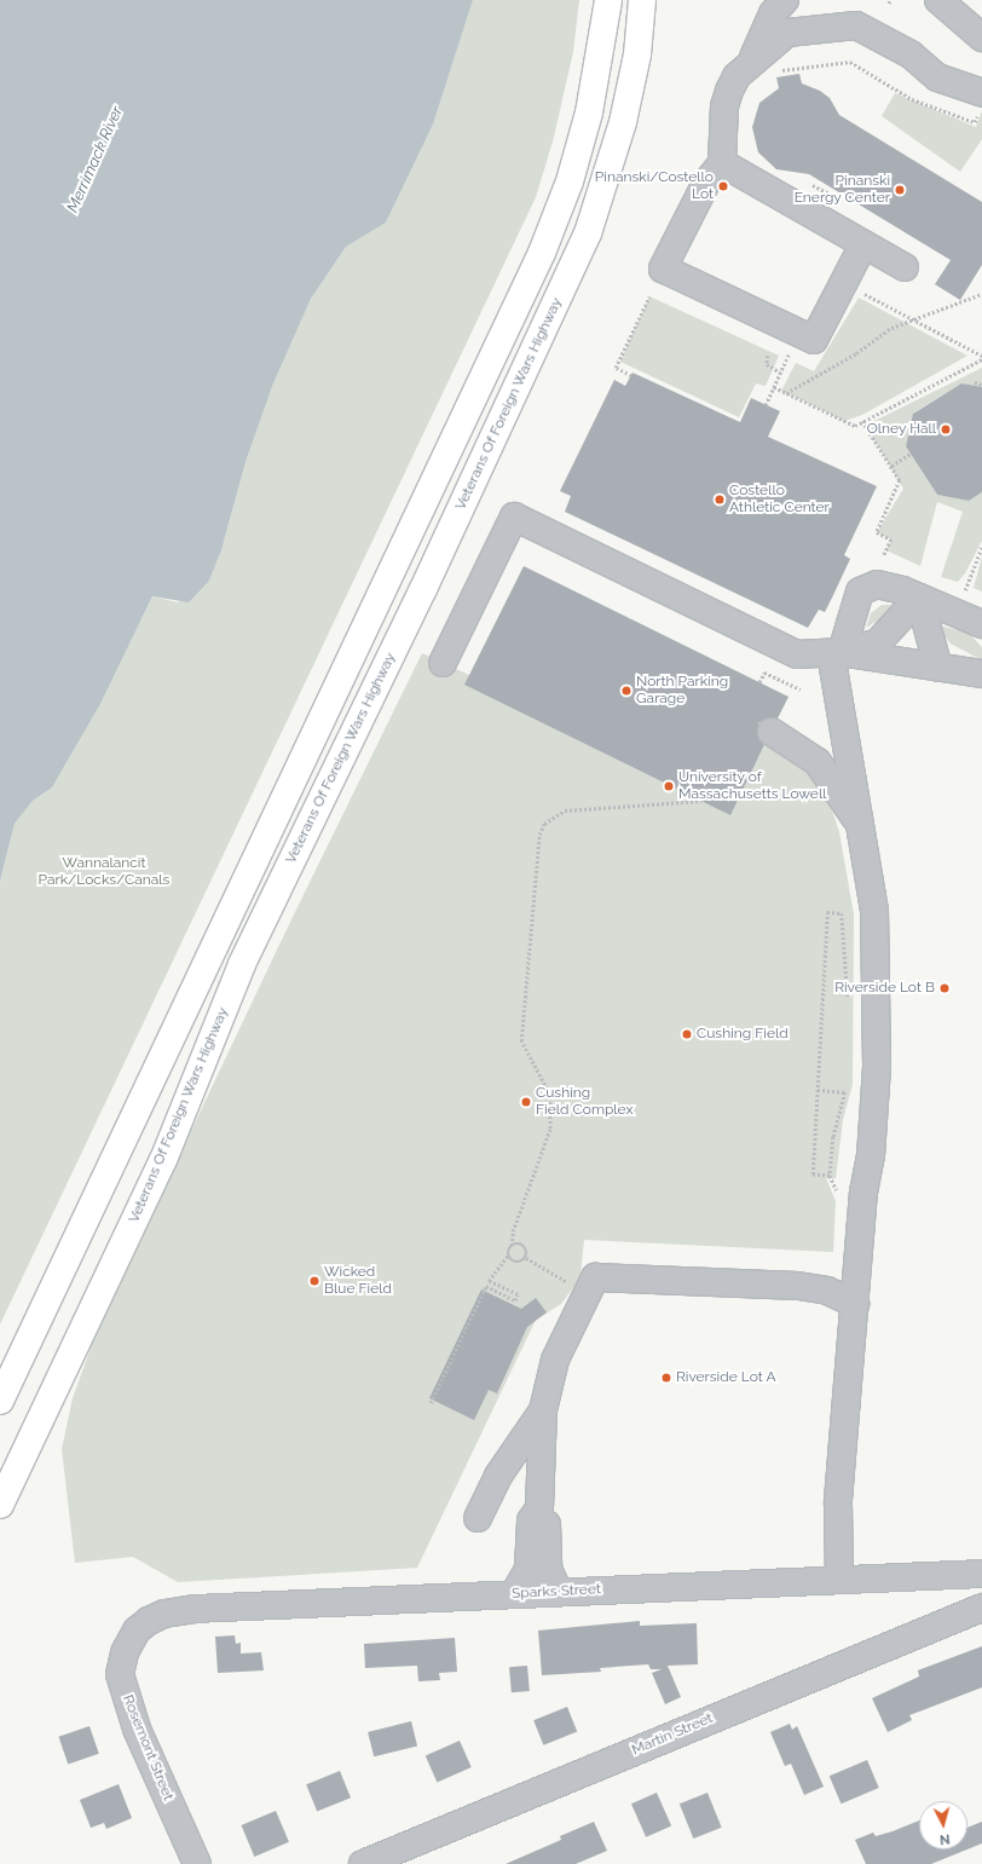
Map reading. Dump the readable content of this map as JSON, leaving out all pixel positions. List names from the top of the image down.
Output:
{
  "streets": {
    "main road": ["Veterans Of Foreign Wars Highway"],
    "street": ["Sparks Street", "Martin Street", "Rosemont Street"]
  },
  "crossings": [
    ["Sparks Street", "Rosemont Street"]
  ],
  "water": ["Merrimack River"],
  "parks": ["Wannalancit Park/Locks/Canals"],
  "places": [
    "Pinanski/Costello Lot",
    "Pinanski Energy Center",
    "Olney Hall",
    "Costello Athletic Center",
    "North Parking Garage",
    "University of Massachusetts Lowell",
    "Riverside Lot B",
    "Cushing Field",
    "Cushing Field Complex",
    "Wicked Blue Field",
    "Riverside Lot A"
  ],
  "north": "bottom"
}
